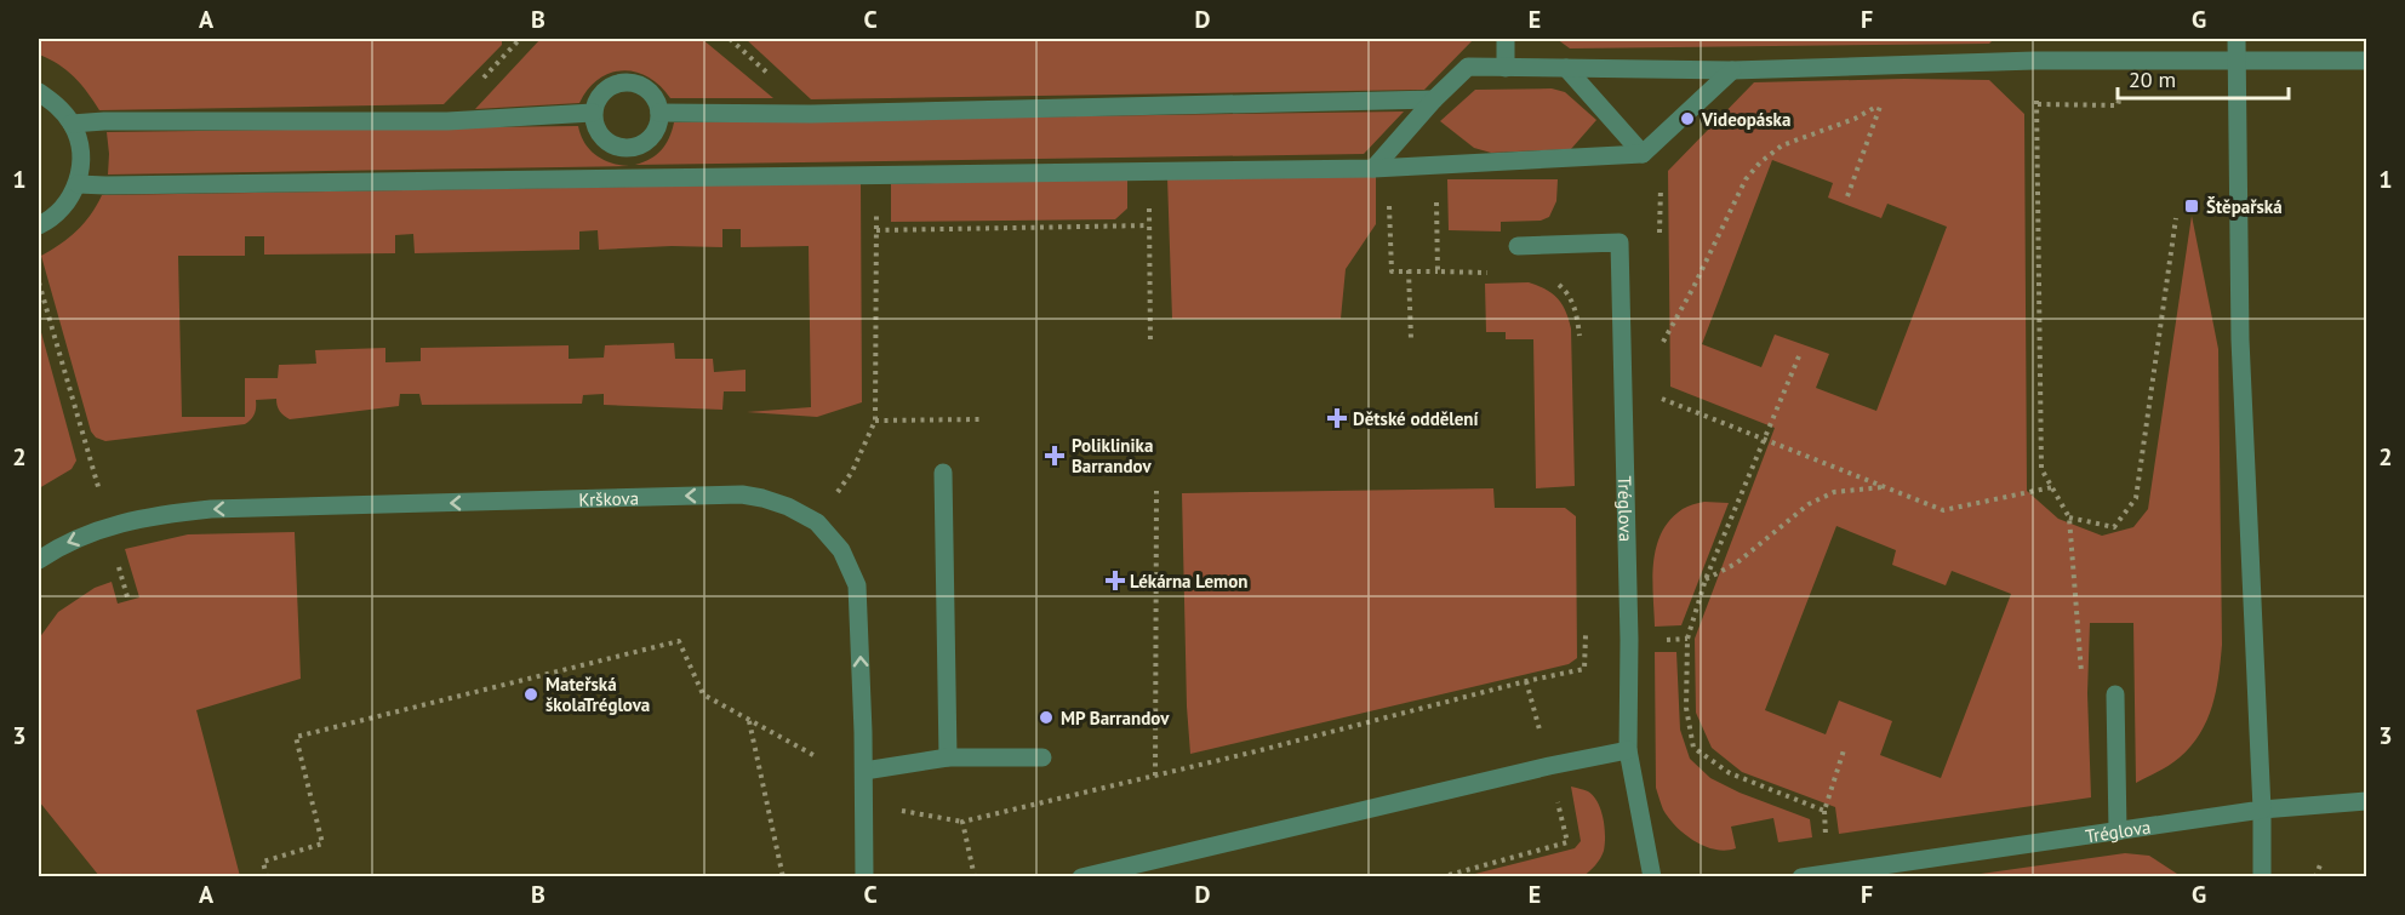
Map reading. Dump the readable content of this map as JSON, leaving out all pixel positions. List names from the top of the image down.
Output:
{
  "streets": {
    "street": ["Krškova", "Tréglova"]
  },
  "one_way": ["Krškova"],
  "places": {
    "other": ["Videopáska", "Mateřská školaTréglova", "MP Barrandov"],
    "transit": ["Štěpařská"],
    "health": ["Dětské oddělení", "Poliklinika Barrandov", "Lékárna Lemon"]
  },
  "scale_bar": "20 m",
  "grid": {
    "columns": [
      "A",
      "B",
      "C",
      "D",
      "E",
      "F",
      "G"
    ],
    "rows": ["1", "2", "3"]
  }
}
